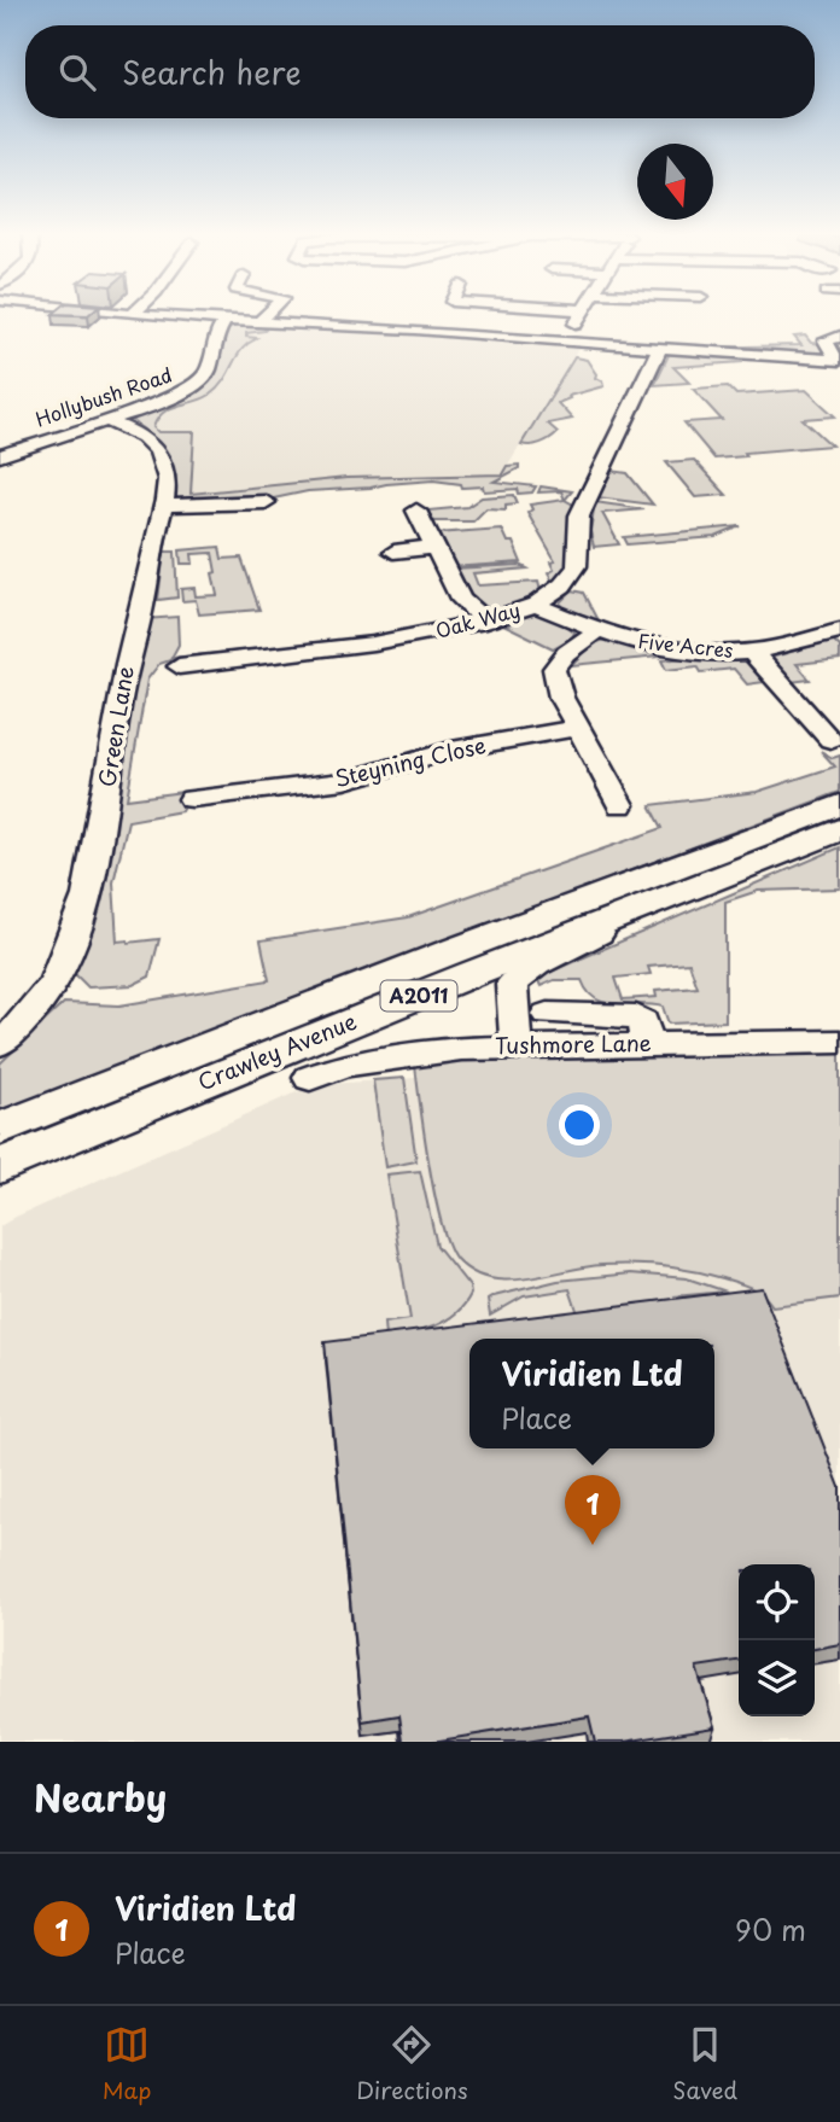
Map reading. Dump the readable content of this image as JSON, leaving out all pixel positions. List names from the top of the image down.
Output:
{
  "streets": {
    "main road": ["A2011", "Crawley Avenue"],
    "street": [
      "Hollybush Road",
      "Oak Way",
      "Five Acres",
      "Green Lane",
      "Steyning Close",
      "Tushmore Lane"
    ]
  },
  "crossings": [
    ["Hollybush Road", "Green Lane"],
    ["Oak Way", "Five Acres"]
  ],
  "north": "bottom",
  "page": {
    "search": "Search here",
    "popup": ["Viridien Ltd", "Place"],
    "pins": "1",
    "heading": "Nearby",
    "list": [
      {
        "mark": "1",
        "name": "Viridien Ltd",
        "note": "Place",
        "value": "90 m"
      }
    ],
    "nav": ["Map", "Directions", "Saved"]
  }
}
